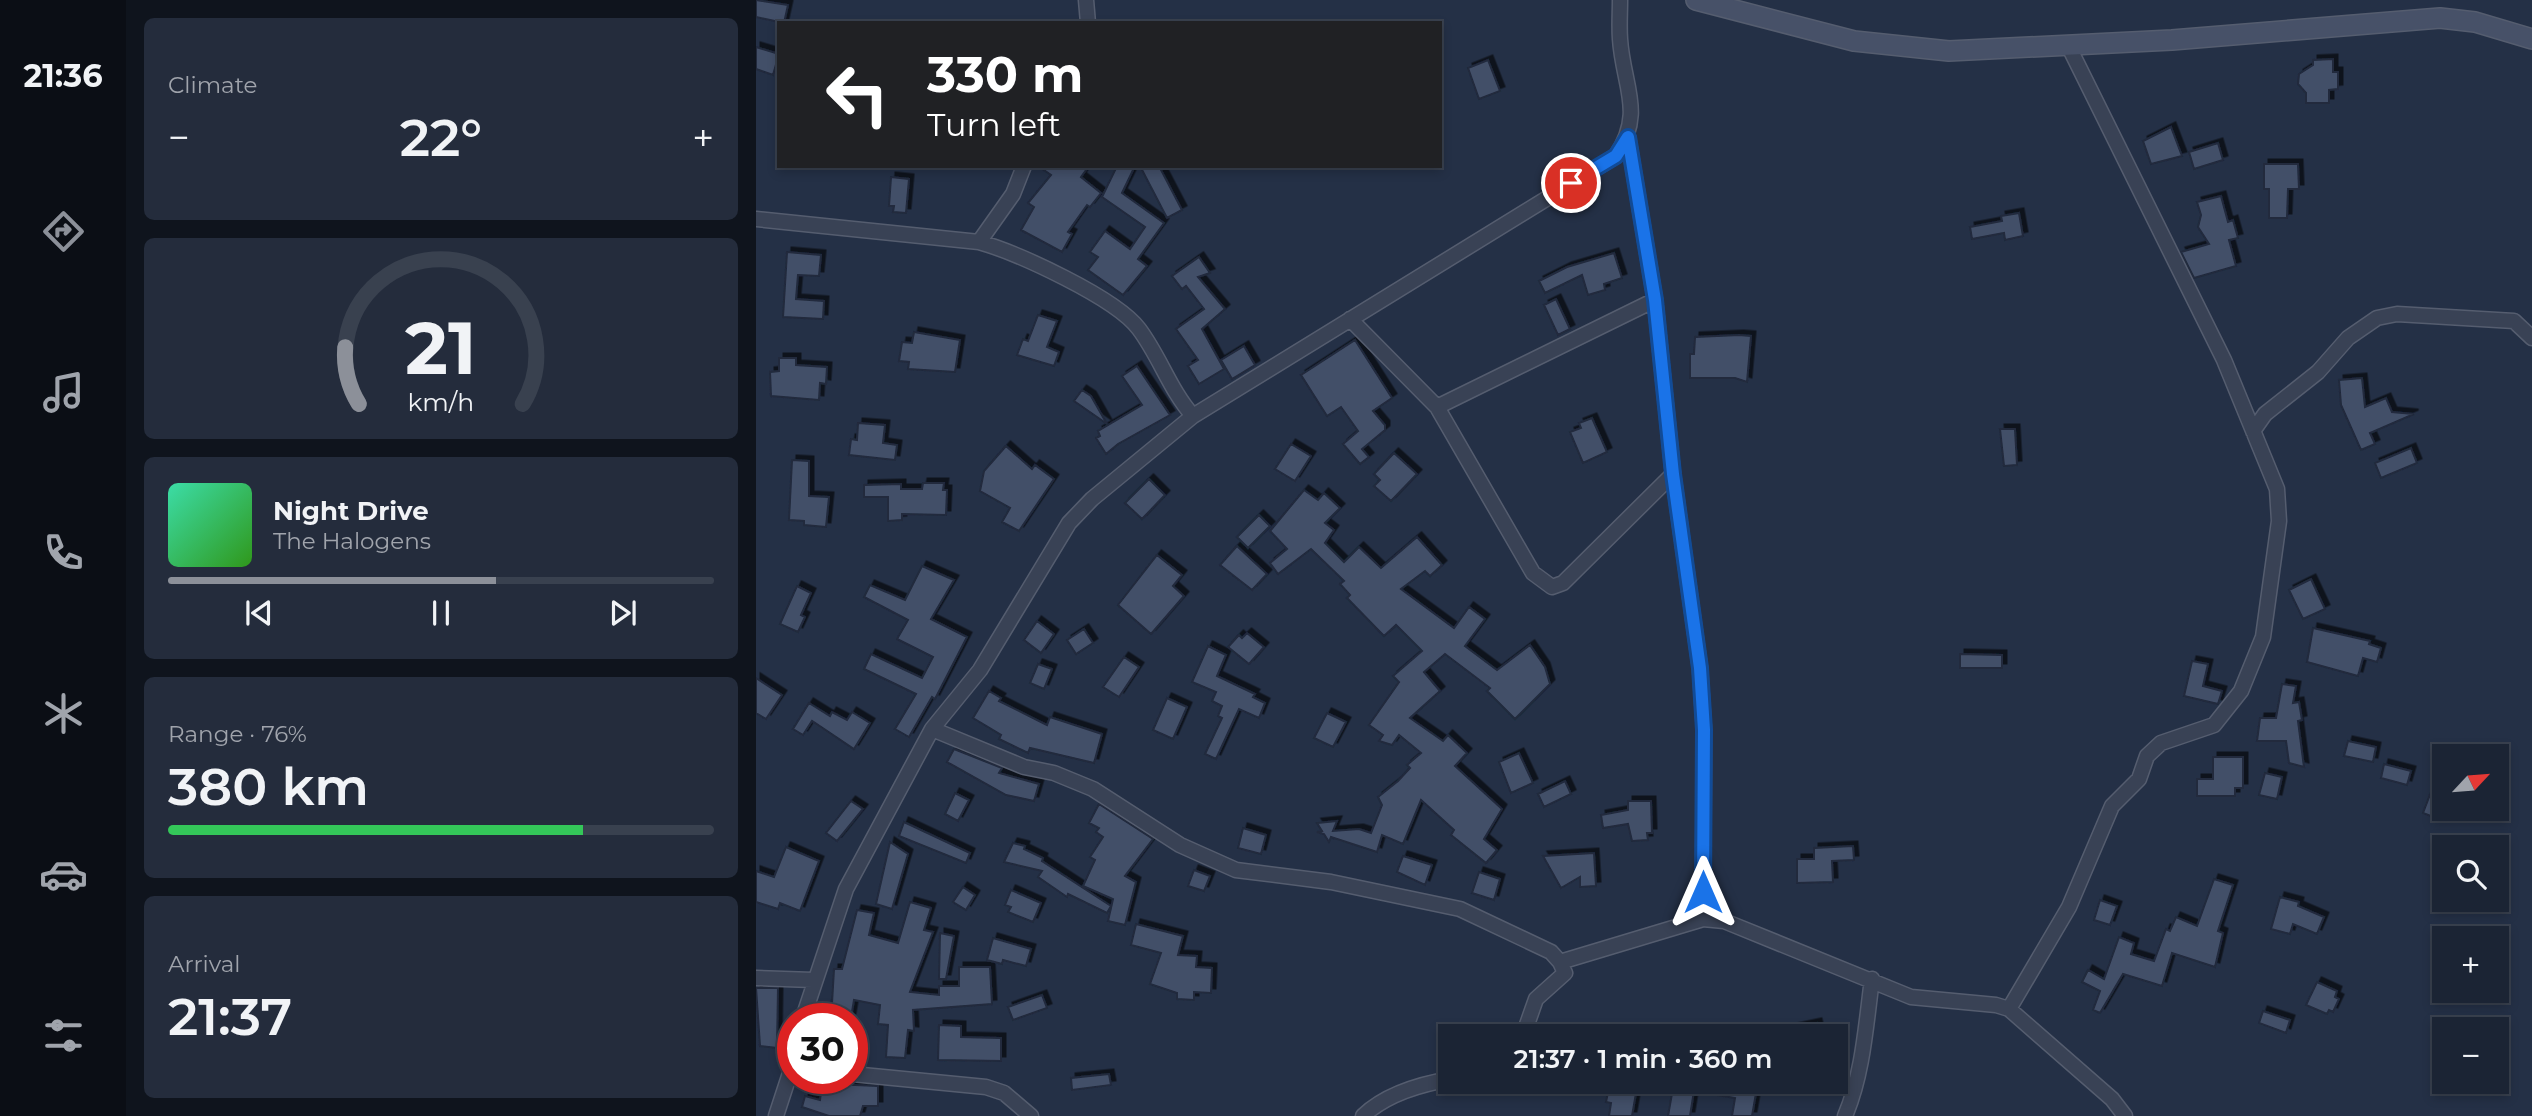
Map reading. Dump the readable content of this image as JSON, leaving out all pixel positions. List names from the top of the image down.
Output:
{
  "north": "top right",
  "page": {
    "tabs": "21:36",
    "tile": [
      "Climate",
      ["Range · 76%", "380 km"],
      ["Arrival", "21:37"]
    ],
    "turn": ["330 m", "Turn left"],
    "heat": ["−", "22°", "+"],
    "song": ["Night Drive", "The Halogens"],
    "map_buttons": ["+", "−"],
    "limit": "30",
    "trip": "21:37 · 1 min · 360 m",
    "gauge": ["21", "km/h"]
  }
}
